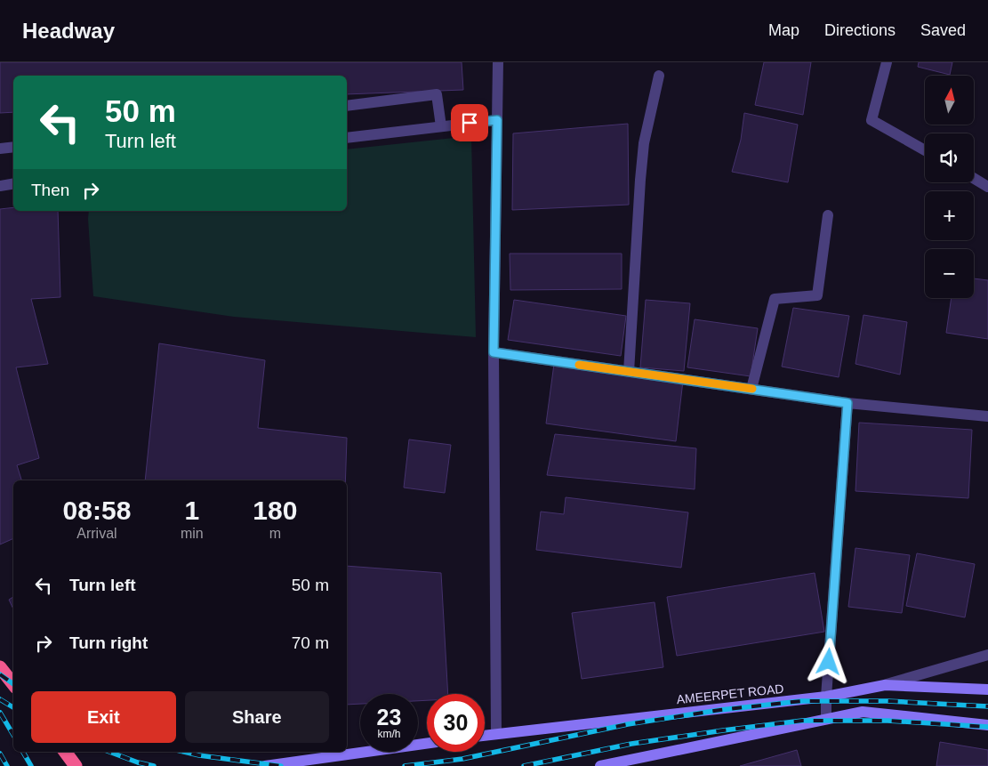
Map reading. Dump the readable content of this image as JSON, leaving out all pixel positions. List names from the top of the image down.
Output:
{
  "streets": {
    "main road": ["AMEERPET ROAD"]
  },
  "north": "top",
  "page": {
    "header": "Headway",
    "nav": ["Map", "Directions", "Saved"],
    "map_buttons": ["+", "−"],
    "turn": ["50 m", "Turn left"],
    "then": "Then",
    "eta": [
      "08:58",
      "Arrival",
      "1",
      "min",
      "180",
      "m"
    ],
    "list": [
      {
        "name": "Turn left",
        "value": "50 m"
      },
      {
        "name": "Turn right",
        "value": "70 m"
      }
    ],
    "buttons": ["Exit", "Share"],
    "speed": "23 km/h",
    "limit": "30"
  }
}
